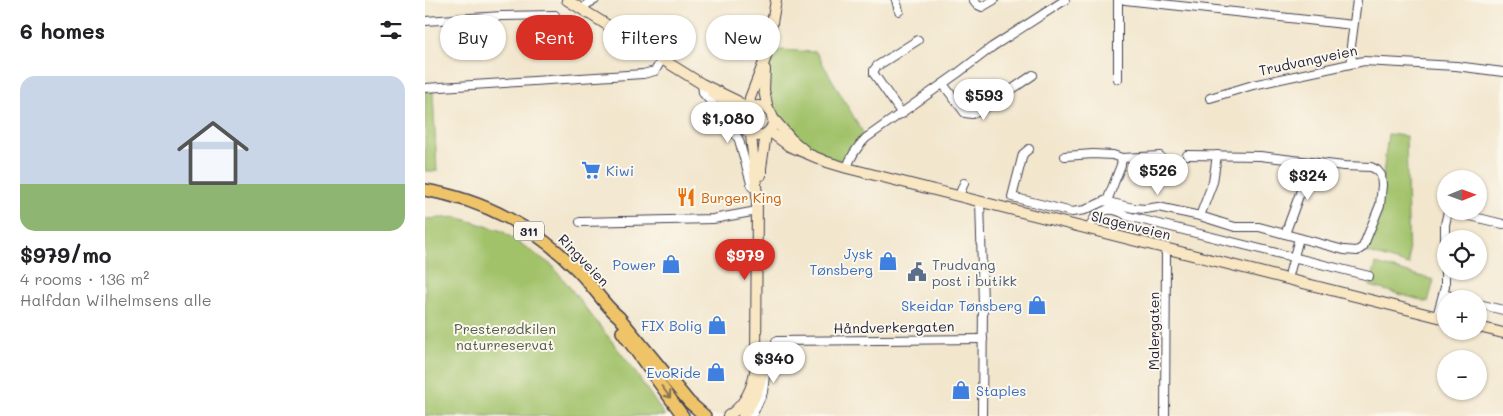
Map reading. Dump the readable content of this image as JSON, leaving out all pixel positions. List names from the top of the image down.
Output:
{
  "streets": {
    "main road": ["Slagenveien", "311", "Ringveien"],
    "street": ["Trudvangveien", "Håndverkergaten", "Malergaten"]
  },
  "crossings": [
    ["Slagenveien", "Malergaten"]
  ],
  "parks": ["Presterødkilen naturreservat"],
  "places": {
    "supermarket": ["Kiwi"],
    "restaurant": ["Burger King"],
    "shop": [
      "Jysk Tønsberg",
      "Power",
      "Skeidar Tønsberg",
      "FIX Bolig",
      "EvoRide",
      "Staples"
    ],
    "public building": ["Trudvang post i butikk"]
  },
  "north": "right",
  "page": {
    "heading": "6 homes",
    "chip": [
      "Buy",
      "Rent",
      "Filters",
      "New"
    ],
    "list": [
      {
        "name": "$979/mo",
        "note": "4 rooms · 136 m² · Halfdan Wilhelmsens alle"
      }
    ],
    "price": [
      "$593",
      "$1,080",
      "$526",
      "$324",
      "$979",
      "$340"
    ],
    "map_buttons": ["+", "−"]
  }
}
